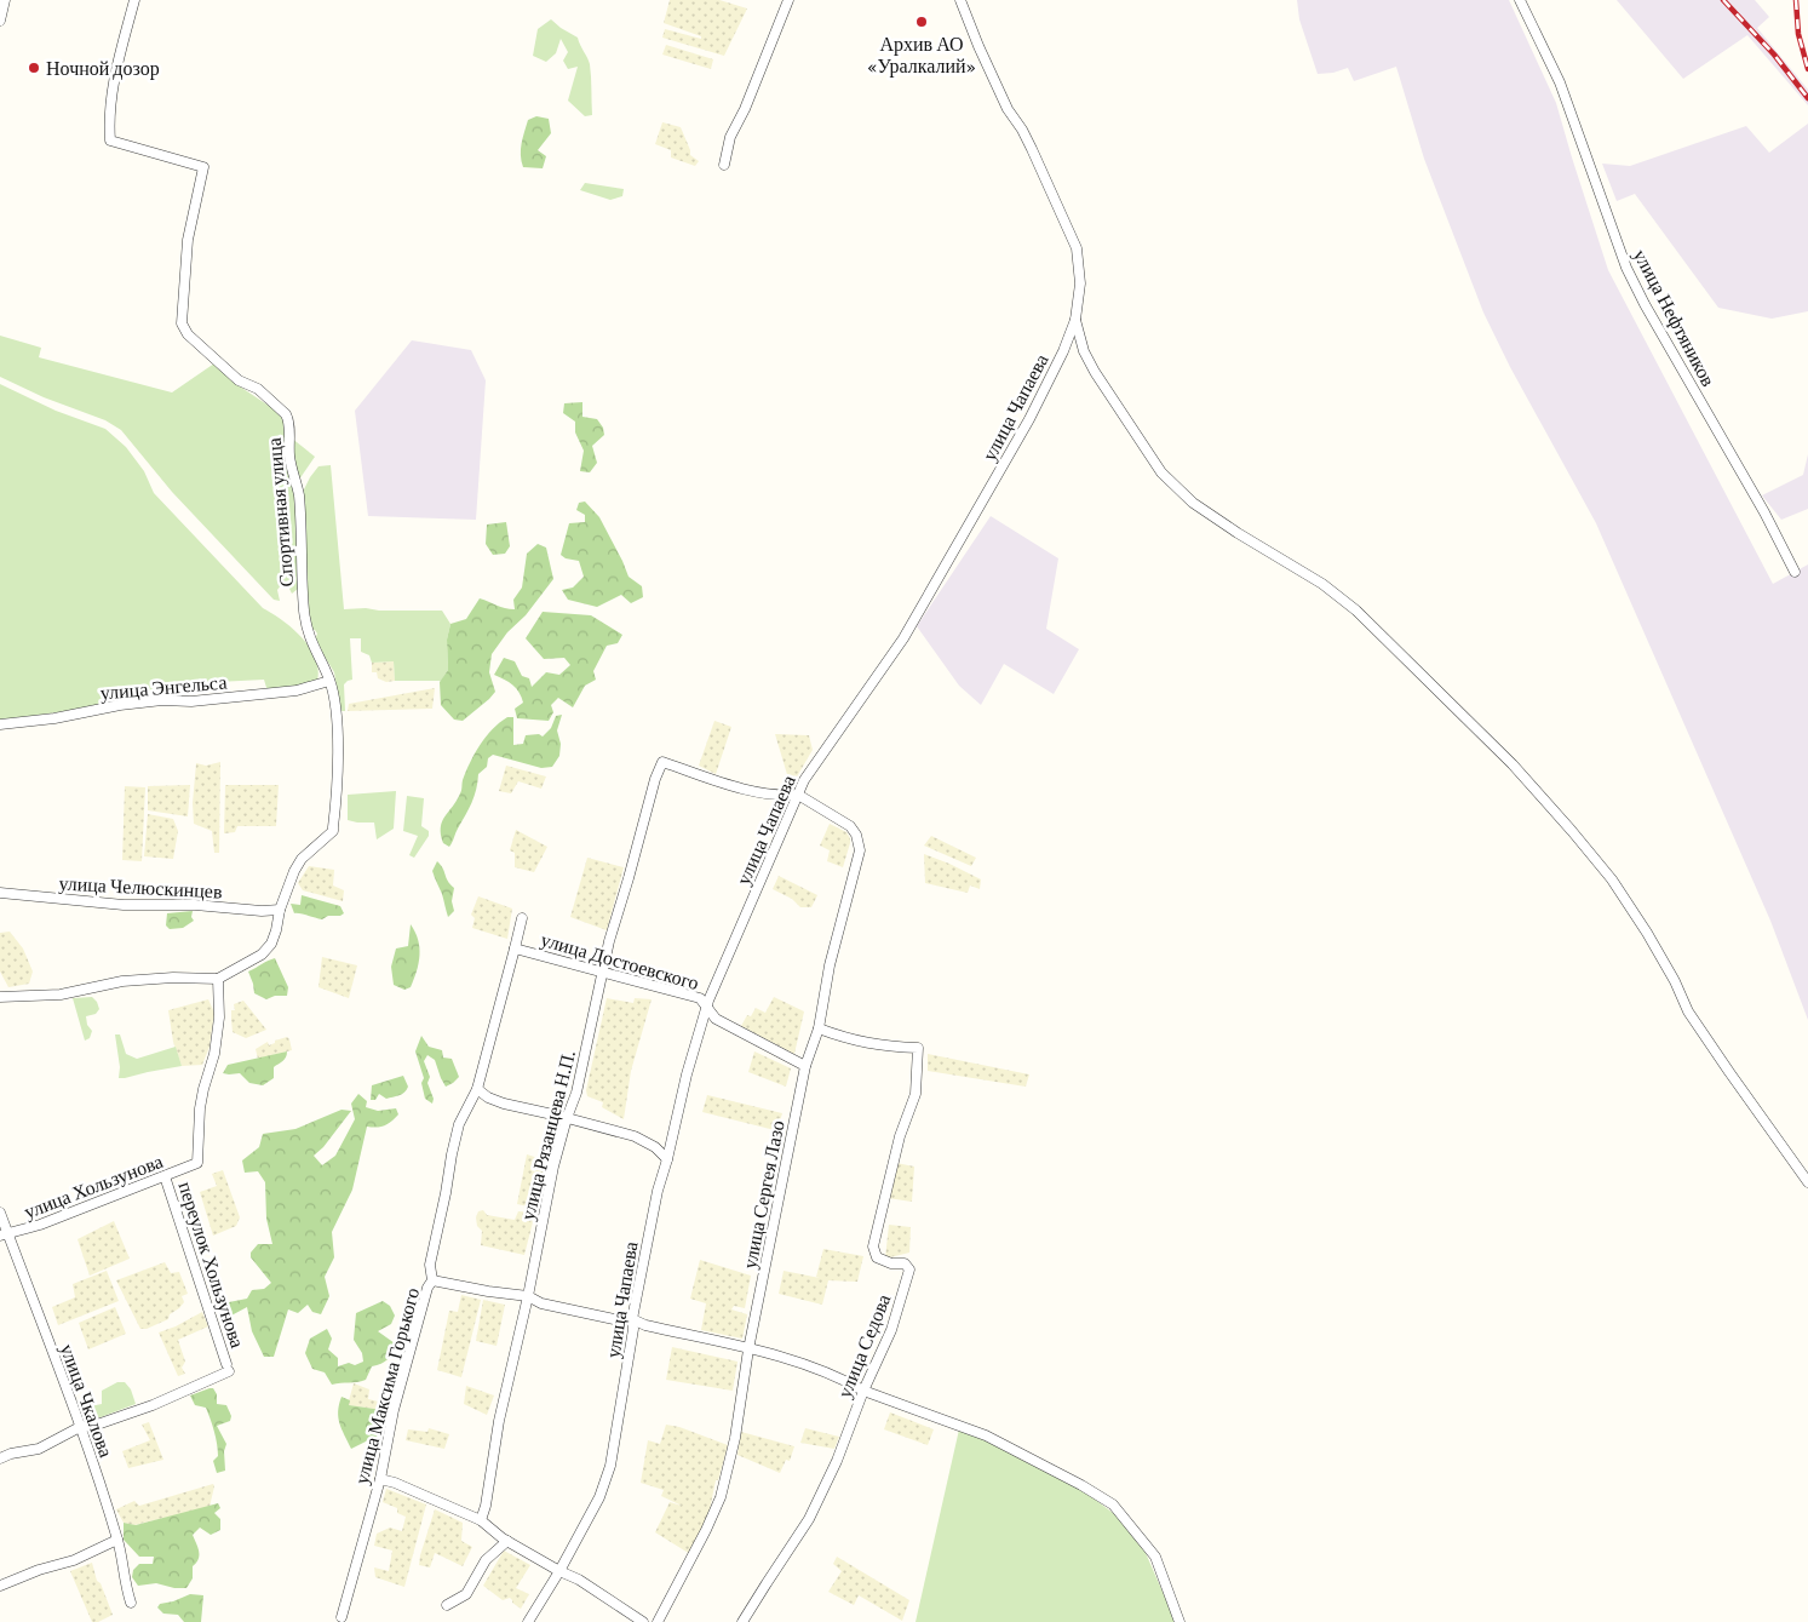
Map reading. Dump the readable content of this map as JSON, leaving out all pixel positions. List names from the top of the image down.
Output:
{
  "streets": {
    "street": [
      "улица Нефтяников",
      "улица Чапаева",
      "Спортивная улица",
      "улица Энгельса",
      "улица Челюскинцев",
      "улица Достоевского",
      "улица Рязанцева Н.П.",
      "улица Хользунова",
      "улица Сергея Лазо",
      "переулок Хользунова",
      "улица Седова",
      "улица Максима Горького",
      "улица Чкалова"
    ]
  },
  "crossings": [
    ["улица Чапаева", "улица Достоевского"],
    ["улица Чапаева", "улица Рязанцева Н.П."],
    ["улица Чапаева", "улица Сергея Лазо"],
    ["Спортивная улица", "улица Энгельса"],
    ["Спортивная улица", "улица Челюскинцев"],
    ["Спортивная улица", "улица Хользунова"],
    ["улица Достоевского", "улица Рязанцева Н.П."],
    ["улица Достоевского", "улица Сергея Лазо"],
    ["улица Достоевского", "улица Максима Горького"],
    ["улица Рязанцева Н.П.", "улица Сергея Лазо"],
    ["улица Хользунова", "переулок Хользунова"],
    ["улица Хользунова", "улица Чкалова"],
    ["улица Сергея Лазо", "улица Седова"],
    ["переулок Хользунова", "улица Чкалова"]
  ],
  "places": ["Архив АО «Уралкалий»", "Ночной дозор"]
}
